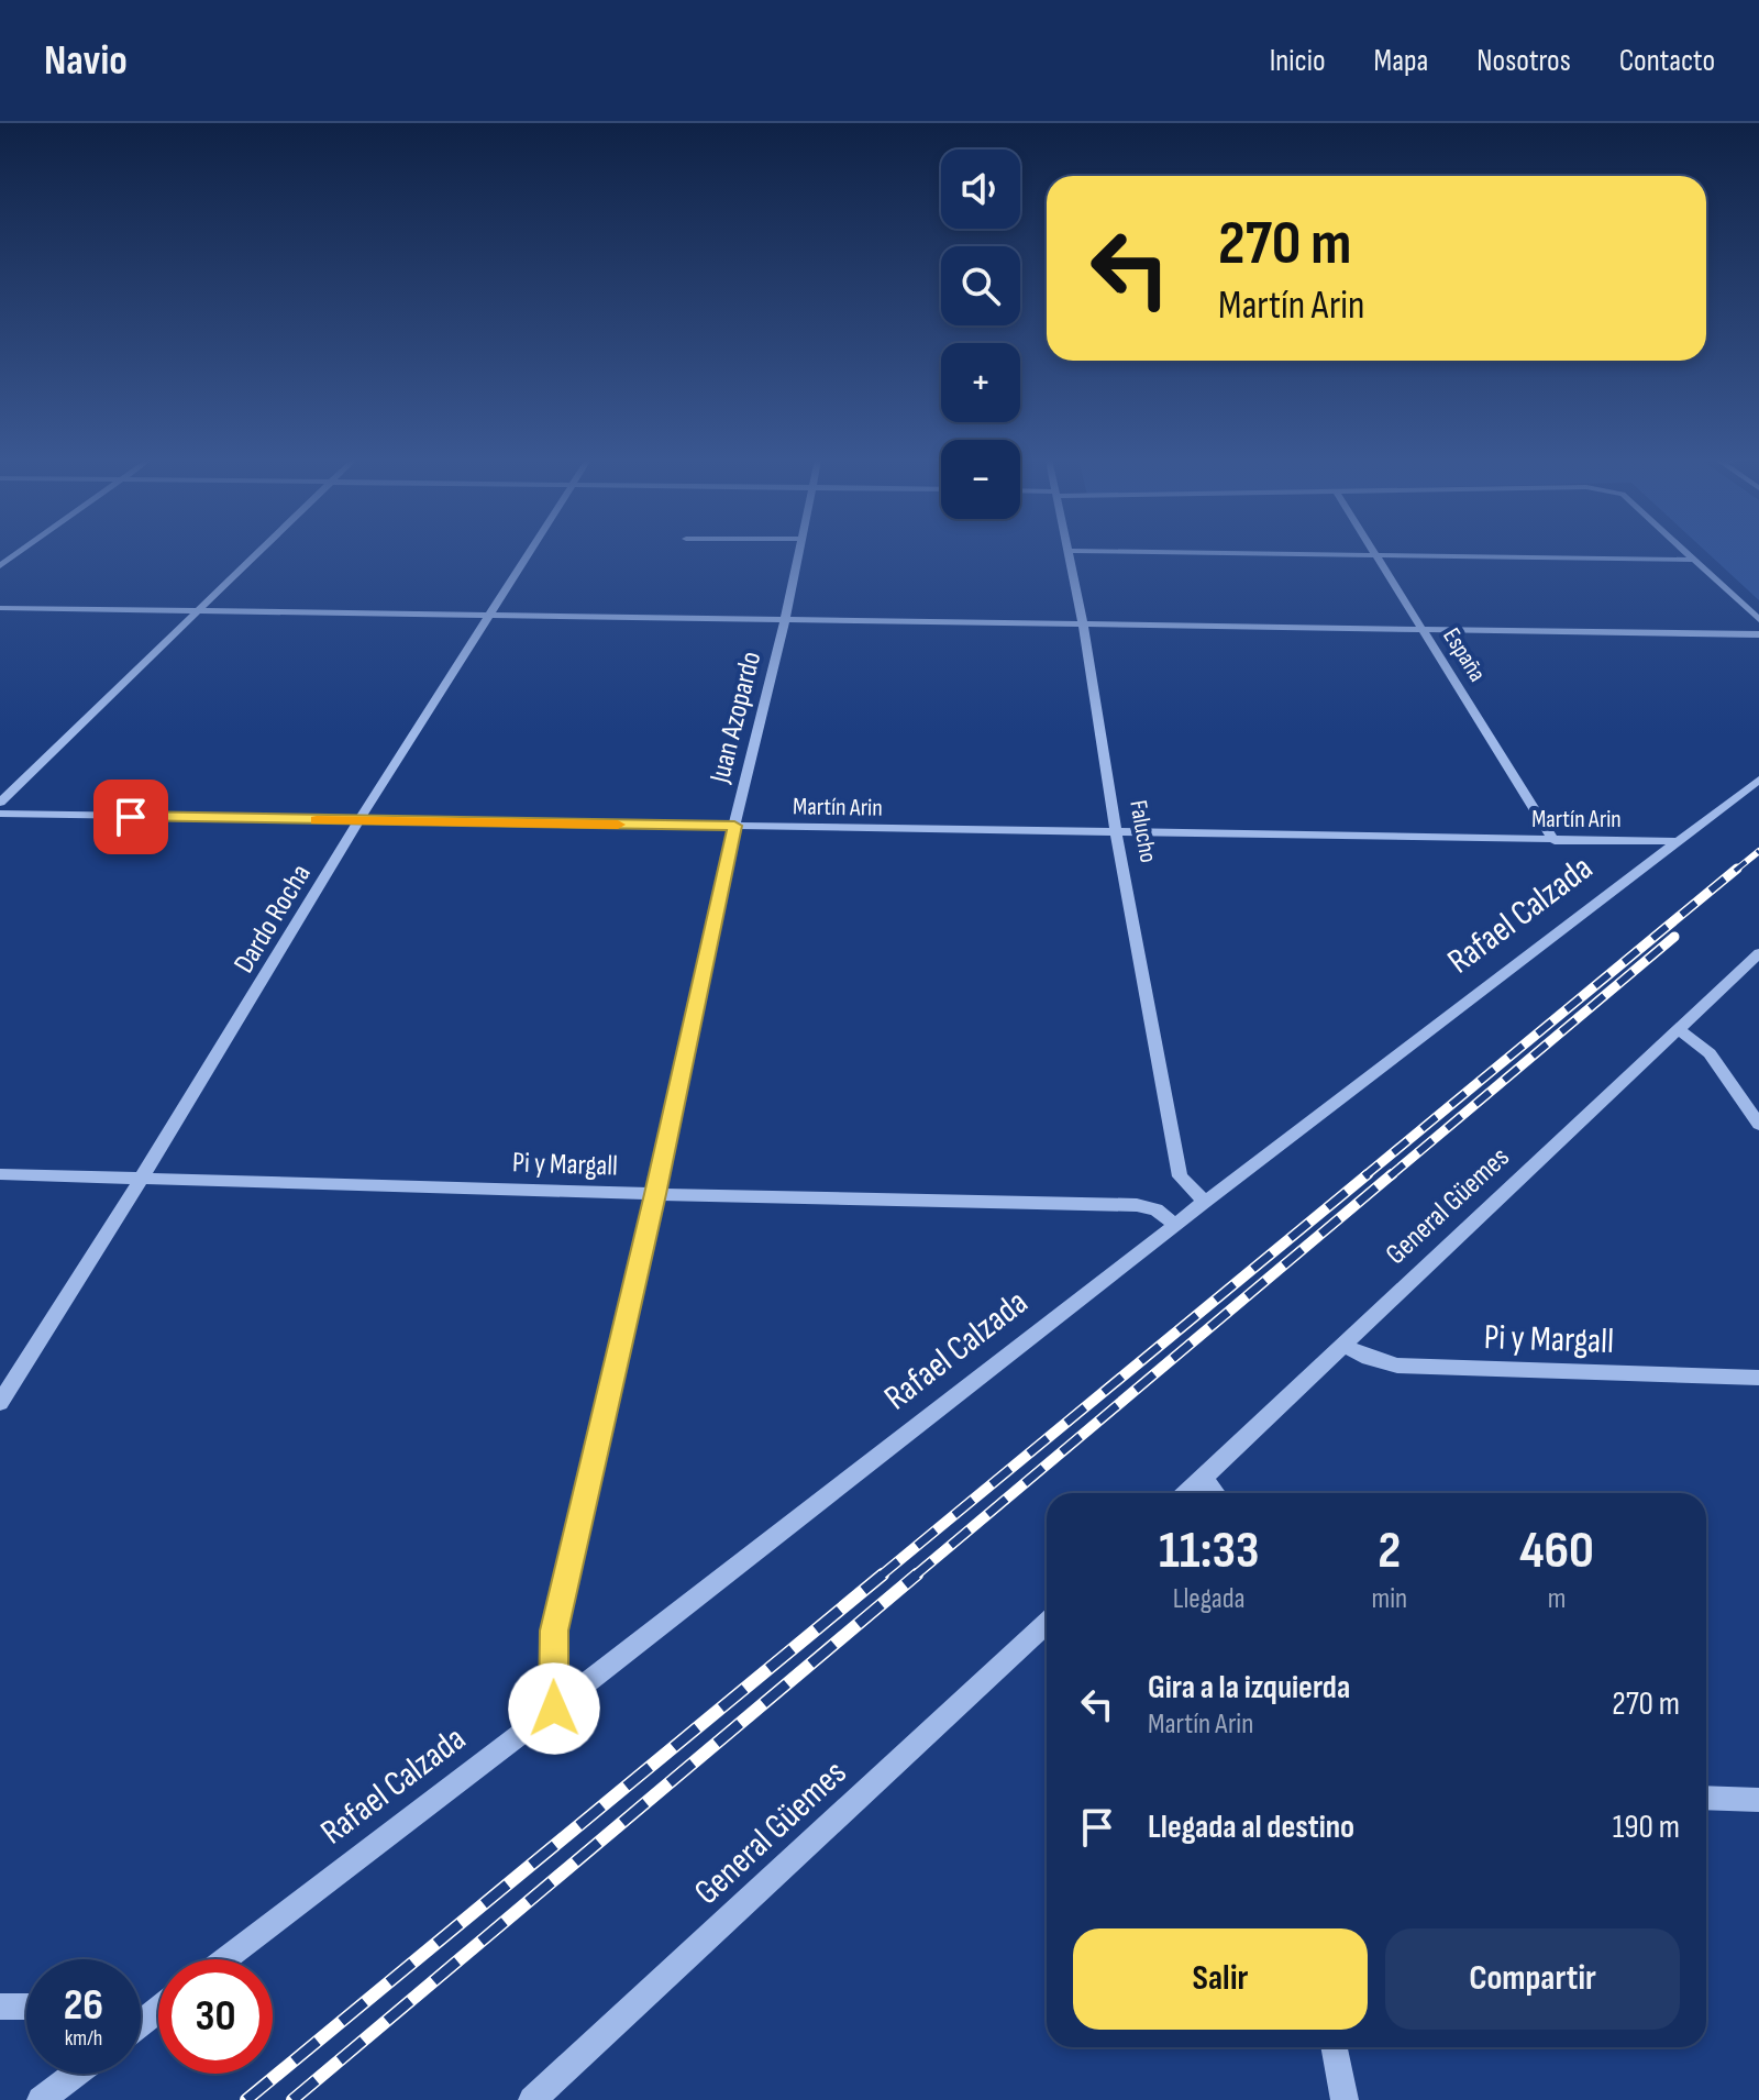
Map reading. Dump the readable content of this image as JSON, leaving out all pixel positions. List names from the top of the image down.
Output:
{
  "streets": {
    "street": [
      "España",
      "Juan Azopardo",
      "Martín Arin",
      "Falucho",
      "Rafael Calzada",
      "Dardo Rocha",
      "Pi y Margall",
      "General Güemes"
    ]
  },
  "crossings": [
    ["España", "Martín Arin"],
    ["Juan Azopardo", "Martín Arin"],
    ["Juan Azopardo", "Rafael Calzada"],
    ["Juan Azopardo", "Pi y Margall"],
    ["Martín Arin", "Falucho"],
    ["Martín Arin", "Rafael Calzada"],
    ["Martín Arin", "Dardo Rocha"],
    ["Falucho", "Rafael Calzada"],
    ["Rafael Calzada", "Pi y Margall"],
    ["Dardo Rocha", "Pi y Margall"],
    ["Pi y Margall", "General Güemes"]
  ],
  "page": {
    "header": "Navio",
    "nav": [
      "Inicio",
      "Mapa",
      "Nosotros",
      "Contacto"
    ],
    "map_buttons": ["+", "−"],
    "turn": ["270 m", "Martín Arin"],
    "eta": [
      "11:33",
      "Llegada",
      "2",
      "min",
      "460",
      "m"
    ],
    "list": [
      {
        "name": "Gira a la izquierda",
        "note": "Martín Arin",
        "value": "270 m"
      },
      {
        "name": "Llegada al destino",
        "value": "190 m"
      }
    ],
    "buttons": ["Salir", "Compartir"],
    "speed": "26 km/h",
    "limit": "30"
  }
}
